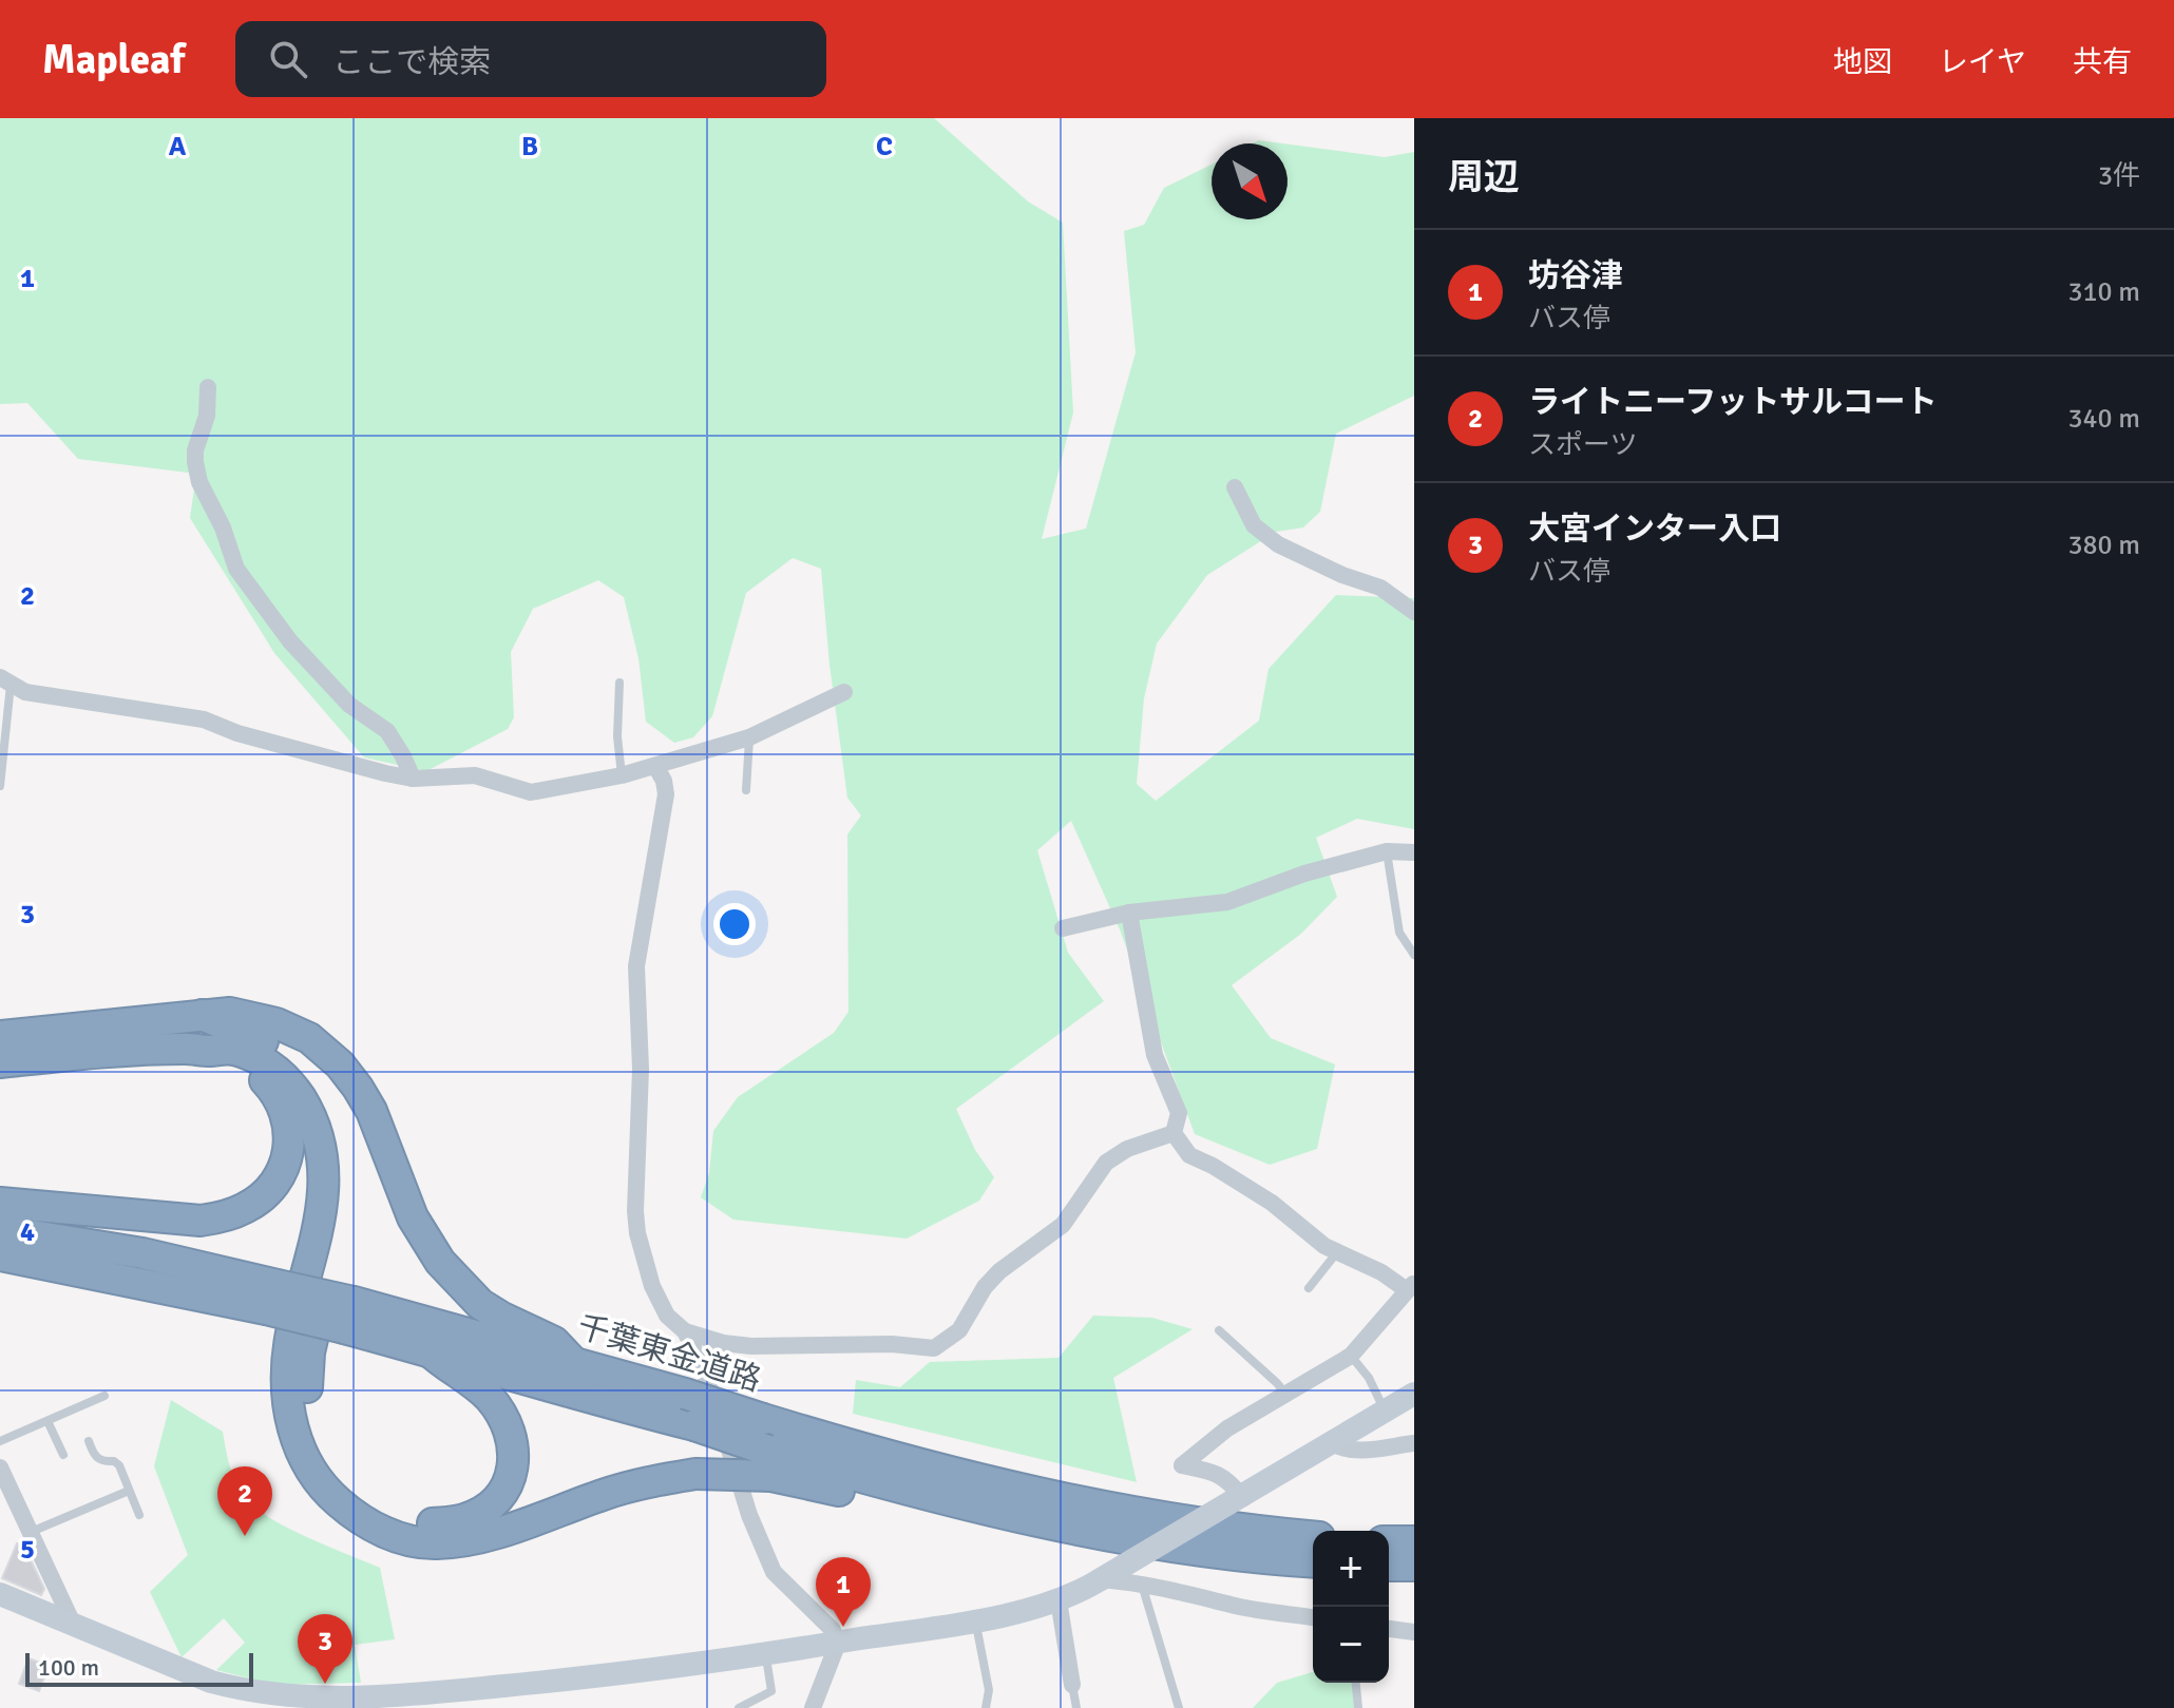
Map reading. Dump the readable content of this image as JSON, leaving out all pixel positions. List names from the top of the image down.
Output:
{
  "streets": {
    "highway": ["千葉東金道路"]
  },
  "scale_bar": "100 m",
  "north": "bottom right",
  "page": {
    "header": "Mapleaf",
    "search": "ここで検索",
    "nav": ["地図", "レイヤ", "共有"],
    "heading": ["周辺", "3件"],
    "list": [
      {
        "mark": "1",
        "name": "坊谷津",
        "note": "バス停",
        "value": "310 m"
      },
      {
        "mark": "2",
        "name": "ライトニーフットサルコート",
        "note": "スポーツ",
        "value": "340 m"
      },
      {
        "mark": "3",
        "name": "大宮インター入口",
        "note": "バス停",
        "value": "380 m"
      }
    ],
    "pins": ["2", "1", "3"],
    "map_buttons": ["+", "−"],
    "scale": "100 m"
  },
  "grid": {
    "columns": ["A", "B", "C"],
    "rows": [
      "1",
      "2",
      "3",
      "4",
      "5"
    ]
  }
}
